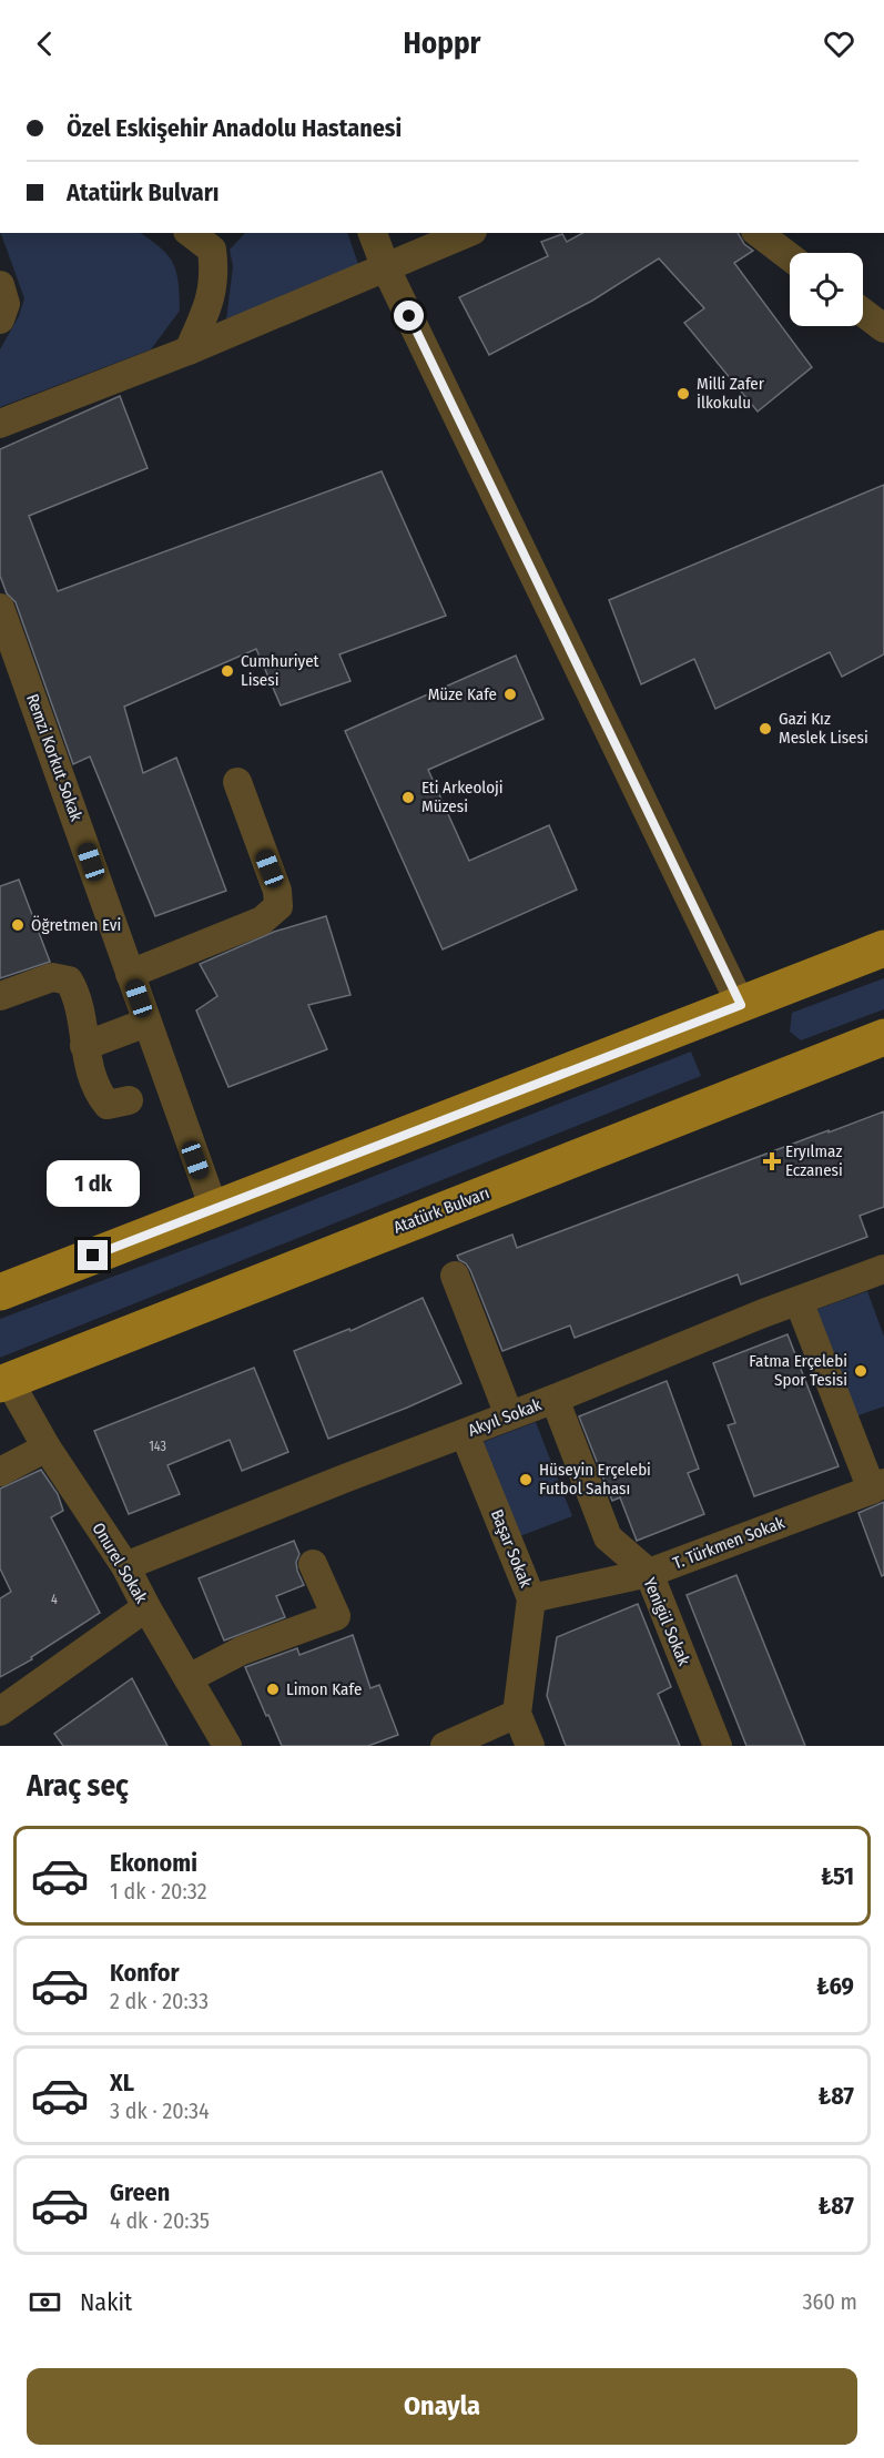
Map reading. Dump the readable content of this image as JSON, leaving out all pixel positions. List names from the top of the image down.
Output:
{
  "streets": {
    "main road": ["Atatürk Bulvarı"],
    "street": [
      "Remzi Korkut Sokak",
      "Akyıl Sokak",
      "T. Türkmen Sokak",
      "Başar Sokak",
      "Onurel Sokak",
      "Yenigül Sokak"
    ]
  },
  "crossings": [
    ["Atatürk Bulvarı", "Onurel Sokak"],
    ["Akyıl Sokak", "Başar Sokak"],
    ["Akyıl Sokak", "Onurel Sokak"],
    ["Akyıl Sokak", "Yenigül Sokak"],
    ["T. Türkmen Sokak", "Başar Sokak"],
    ["T. Türkmen Sokak", "Yenigül Sokak"]
  ],
  "places": {
    "other": [
      "Milli Zafer İlkokulu",
      "Cumhuriyet Lisesi",
      "Müze Kafe",
      "Gazi Kız Meslek Lisesi",
      "Eti Arkeoloji Müzesi",
      "Öğretmen Evi",
      "Fatma Erçelebi Spor Tesisi",
      "Hüseyin Erçelebi Futbol Sahası",
      "Limon Kafe"
    ],
    "health": ["Eryılmaz Eczanesi"]
  },
  "house_numbers": ["143", "4"],
  "page": {
    "header": "Hoppr",
    "banner": ["Özel Eskişehir Anadolu Hastanesi", "Atatürk Bulvarı"],
    "bubble": "1 dk",
    "heading": "Araç seç",
    "list": [
      {
        "name": "Ekonomi",
        "note": "1 dk · 20:32",
        "value": "₺51"
      },
      {
        "name": "Konfor",
        "note": "2 dk · 20:33",
        "value": "₺69"
      },
      {
        "name": "XL",
        "note": "3 dk · 20:34",
        "value": "₺87"
      },
      {
        "name": "Green",
        "note": "4 dk · 20:35",
        "value": "₺87"
      }
    ],
    "pay": ["Nakit", "360 m"],
    "buttons": "Onayla"
  }
}
